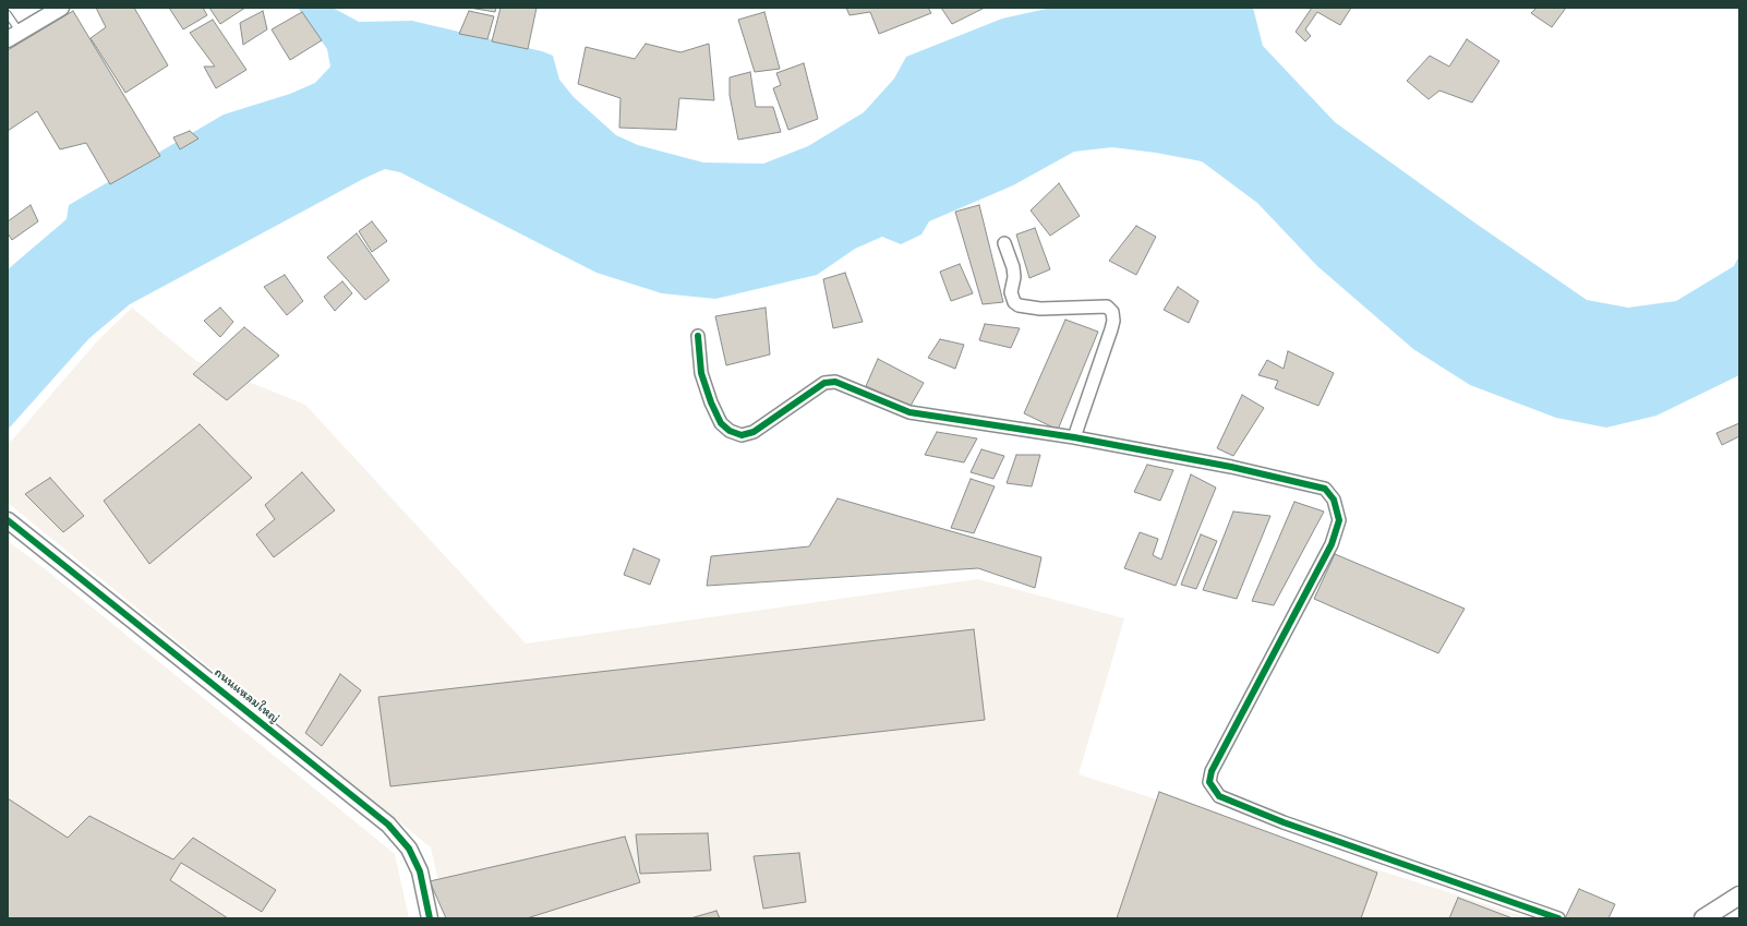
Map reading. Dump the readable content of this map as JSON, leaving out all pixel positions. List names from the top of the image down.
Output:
{
  "streets": {
    "street": ["ถนนแหลมใหญ่"]
  }
}
